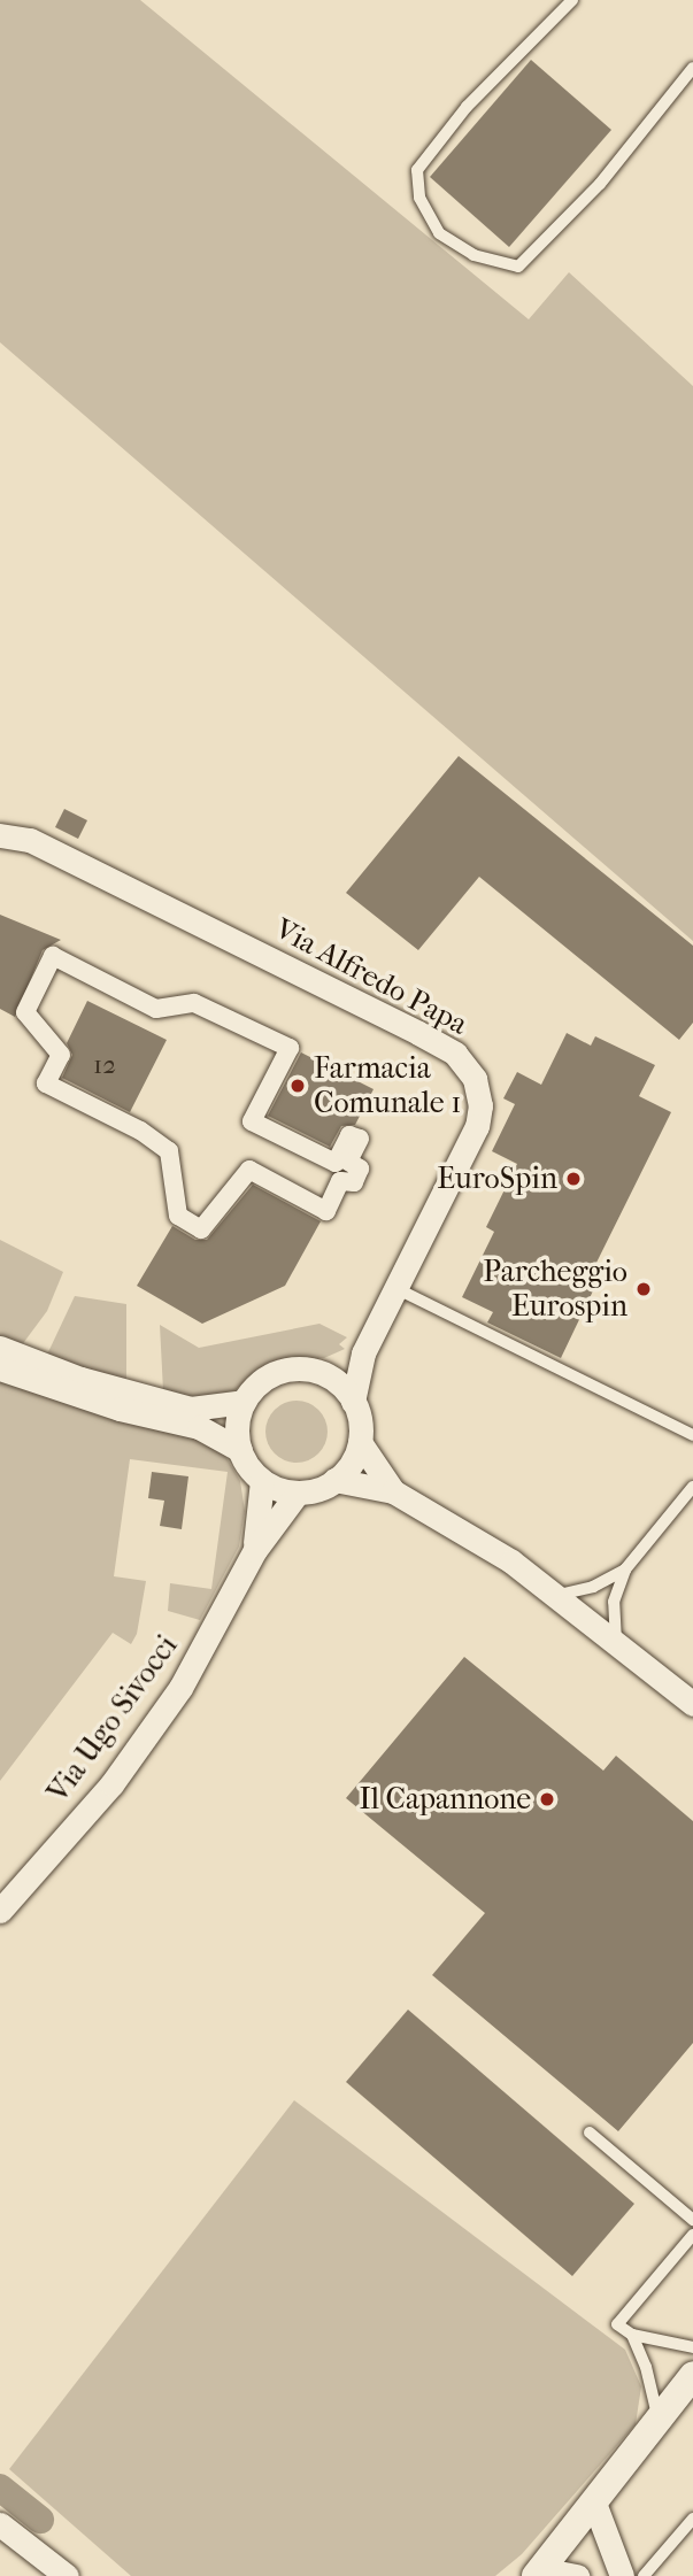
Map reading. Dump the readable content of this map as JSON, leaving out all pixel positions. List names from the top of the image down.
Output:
{
  "streets": {
    "street": ["Via Alfredo Papa", "Via Ugo Sivocci"]
  },
  "crossings": [
    ["Via Alfredo Papa", "Via Ugo Sivocci"]
  ],
  "places": [
    "Farmacia Comunale 1",
    "EuroSpin",
    "Parcheggio Eurospin",
    "Il Capannone"
  ],
  "house_numbers": ["12"]
}
